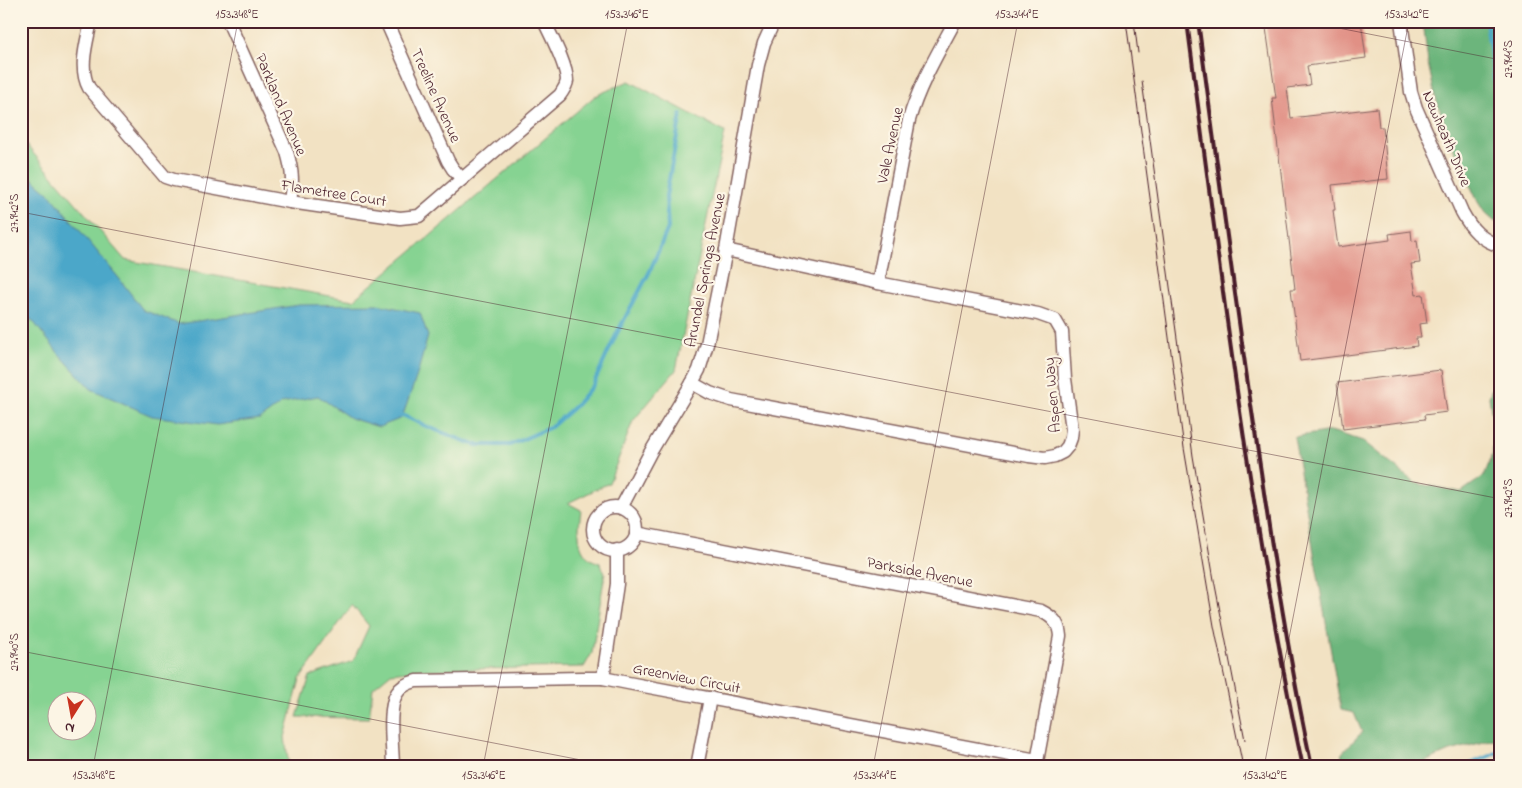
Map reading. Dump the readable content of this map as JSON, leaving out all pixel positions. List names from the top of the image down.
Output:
{
  "streets": {
    "street": [
      "Treeline Avenue",
      "Parkland Avenue",
      "Newheath Drive",
      "Vale Avenue",
      "Flametree Court",
      "Arundel Springs Avenue",
      "Aspen Way",
      "Parkside Avenue",
      "Greenview Circuit"
    ]
  },
  "crossings": [
    ["Treeline Avenue", "Flametree Court"],
    ["Parkland Avenue", "Flametree Court"],
    ["Vale Avenue", "Aspen Way"],
    ["Arundel Springs Avenue", "Aspen Way"],
    ["Arundel Springs Avenue", "Parkside Avenue"],
    ["Parkside Avenue", "Greenview Circuit"]
  ],
  "north": "bottom",
  "coordinates": [
    "153.348°E",
    "153.346°E",
    "153.344°E",
    "153.342°E",
    "27.944°S",
    "27.942°S",
    "27.940°S"
  ]
}
